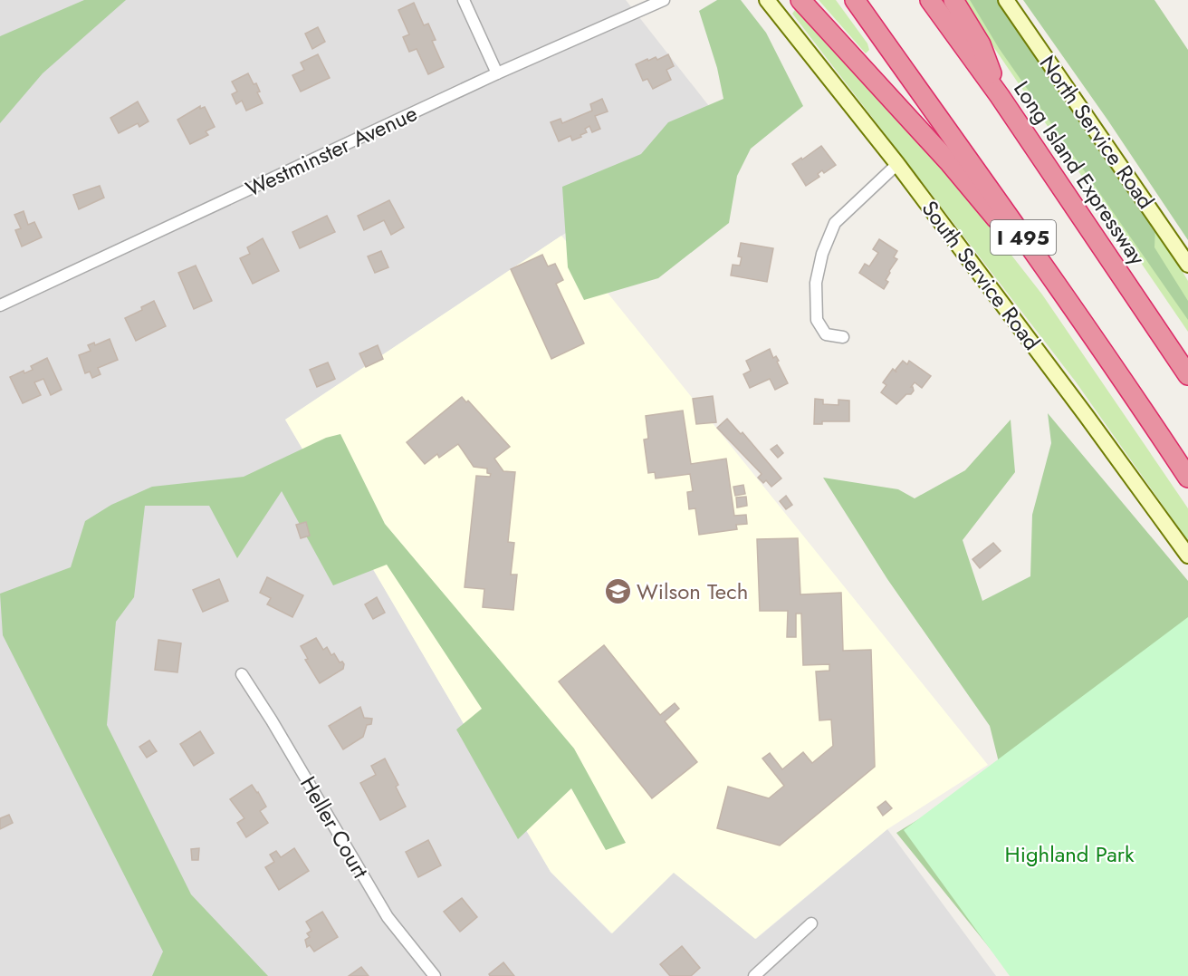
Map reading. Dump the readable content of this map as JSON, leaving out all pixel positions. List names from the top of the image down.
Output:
{
  "streets": {
    "highway": ["Long Island Expressway", "I 495"],
    "main road": ["North Service Road", "South Service Road"],
    "street": ["Westminster Avenue", "Heller Court"]
  },
  "parks": ["Highland Park"],
  "places": {
    "school or university": ["Wilson Tech"]
  }
}
